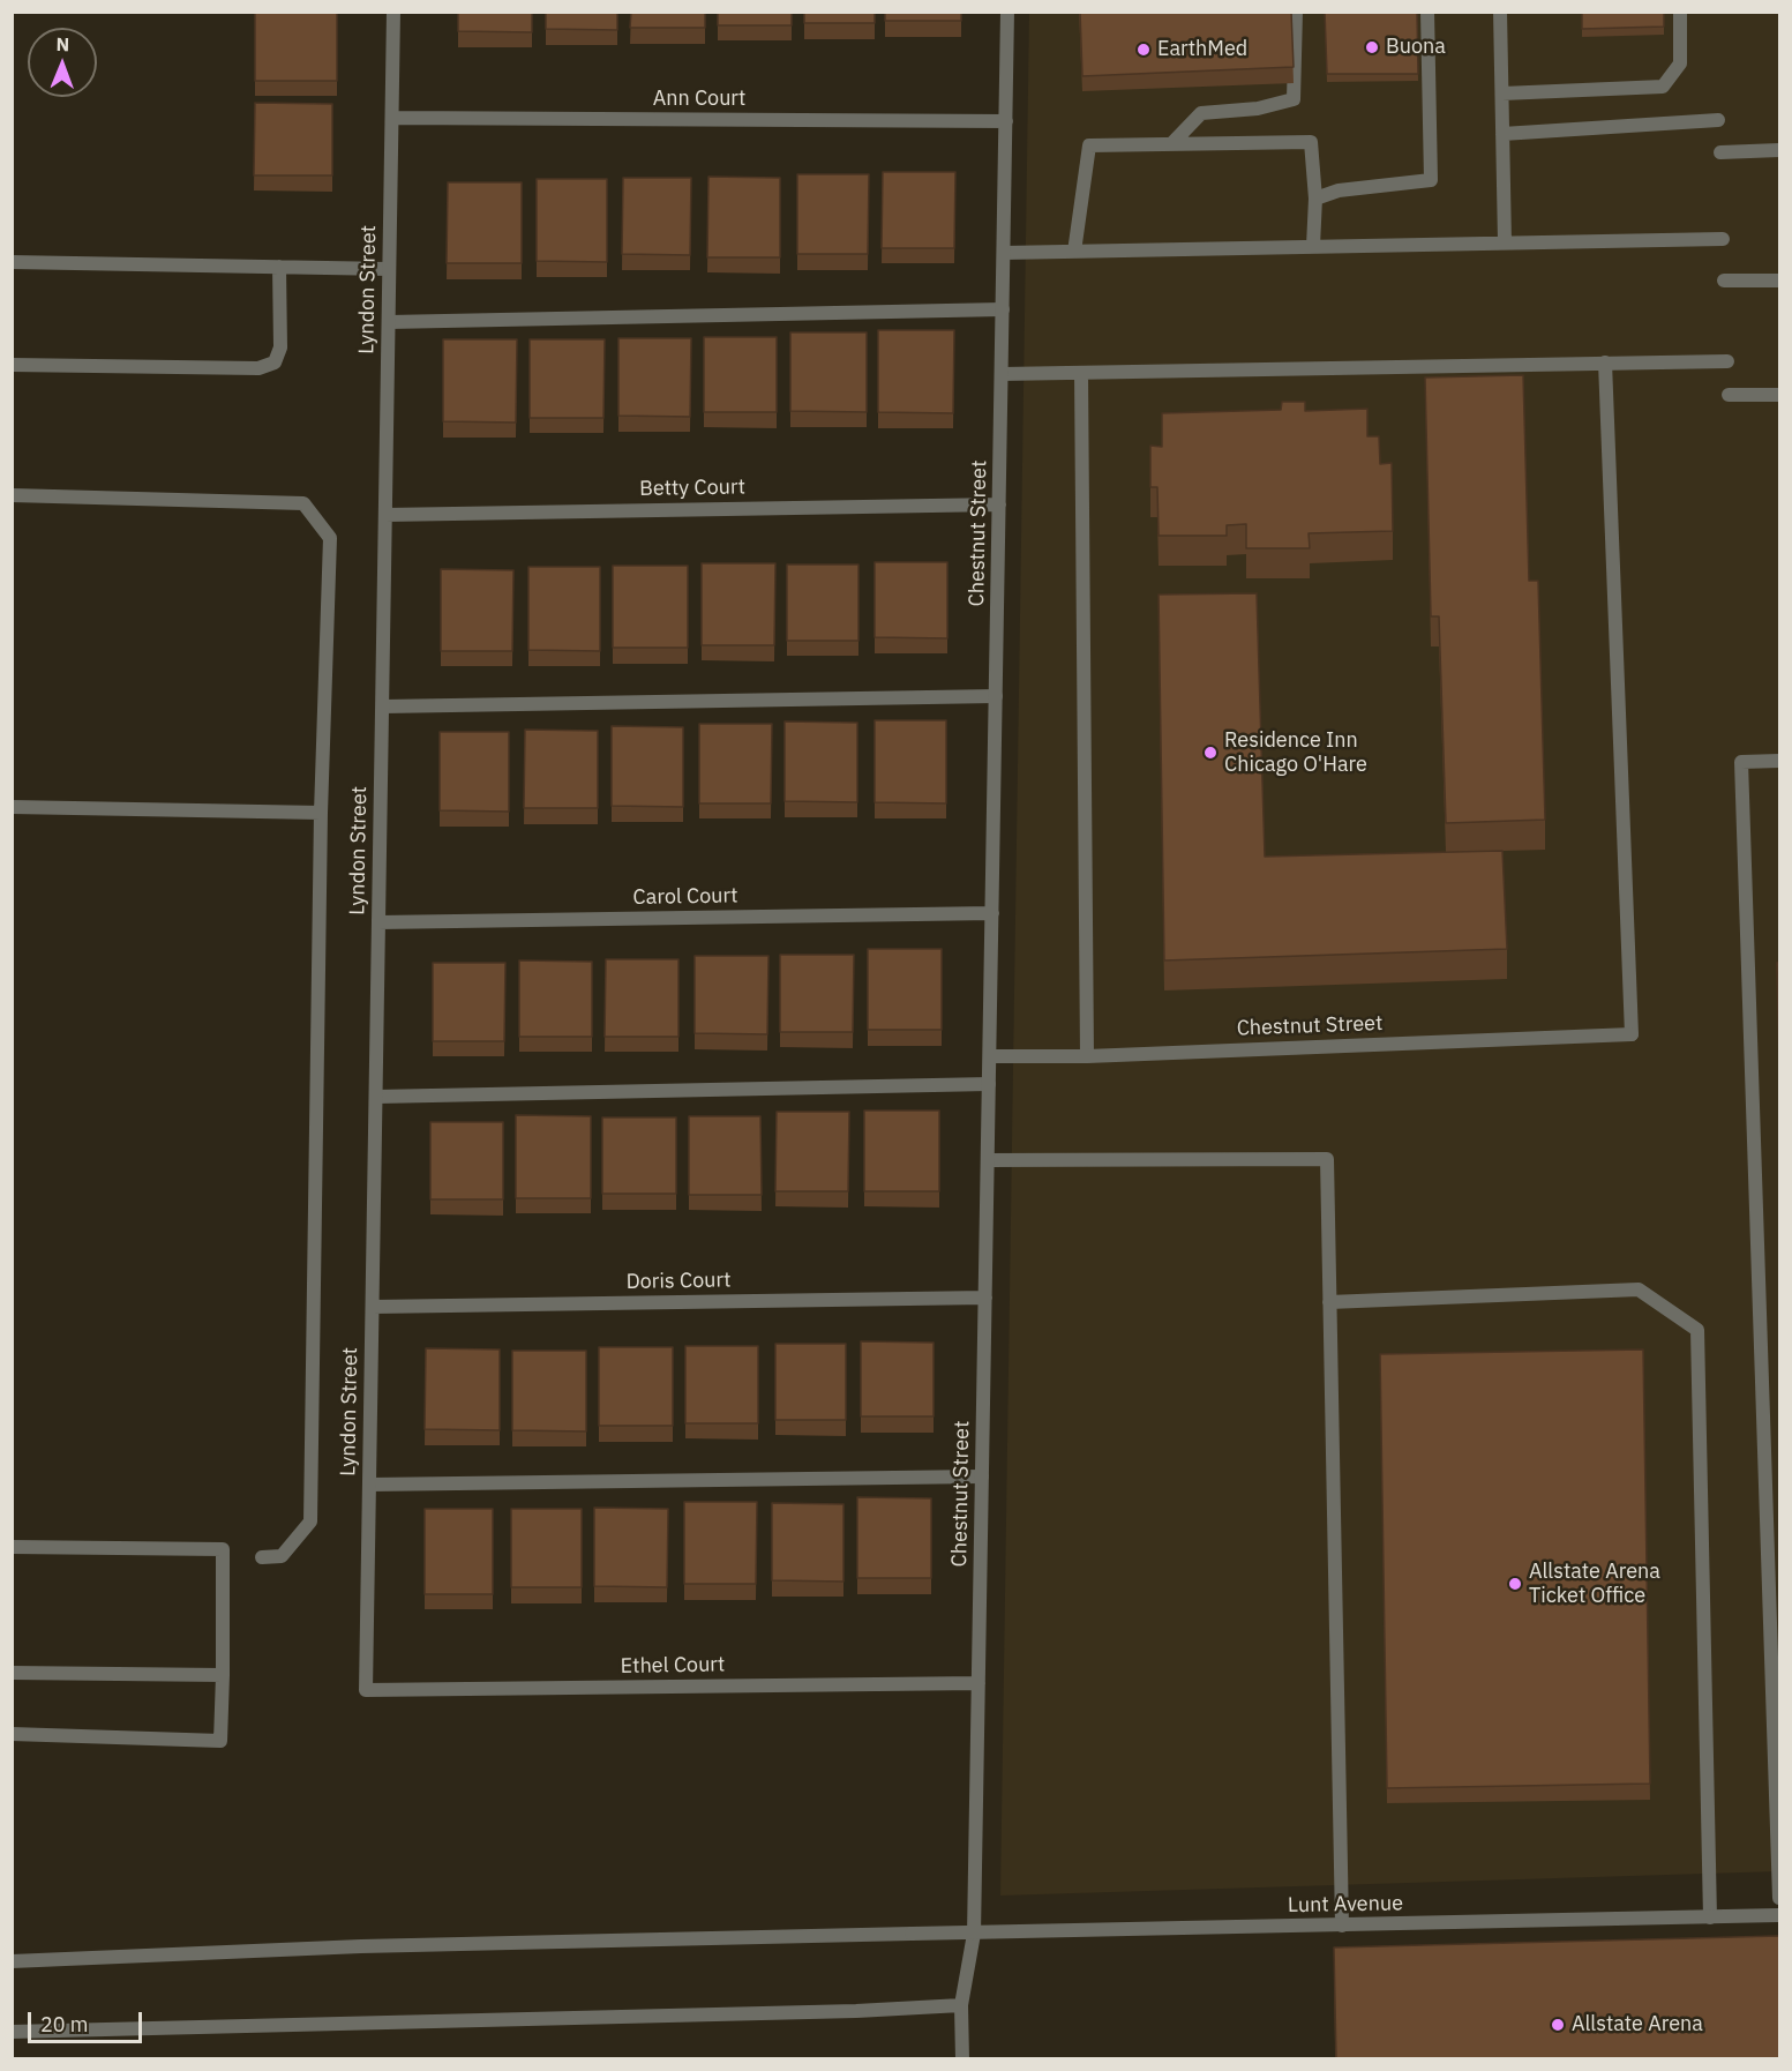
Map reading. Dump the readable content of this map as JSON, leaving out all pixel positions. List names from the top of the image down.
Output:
{
  "streets": {
    "street": [
      "Ann Court",
      "Lyndon Street",
      "Betty Court",
      "Chestnut Street",
      "Carol Court",
      "Doris Court",
      "Ethel Court",
      "Lunt Avenue"
    ]
  },
  "crossings": [
    ["Ann Court", "Lyndon Street"],
    ["Ann Court", "Chestnut Street"],
    ["Lyndon Street", "Betty Court"],
    ["Lyndon Street", "Carol Court"],
    ["Lyndon Street", "Doris Court"],
    ["Lyndon Street", "Ethel Court"],
    ["Betty Court", "Chestnut Street"],
    ["Chestnut Street", "Carol Court"],
    ["Chestnut Street", "Doris Court"],
    ["Chestnut Street", "Ethel Court"],
    ["Chestnut Street", "Lunt Avenue"]
  ],
  "places": [
    "Buona",
    "EarthMed",
    "Residence Inn Chicago O'Hare",
    "Allstate Arena Ticket Office",
    "Allstate Arena"
  ],
  "scale_bar": "20 m",
  "north": "top"
}
